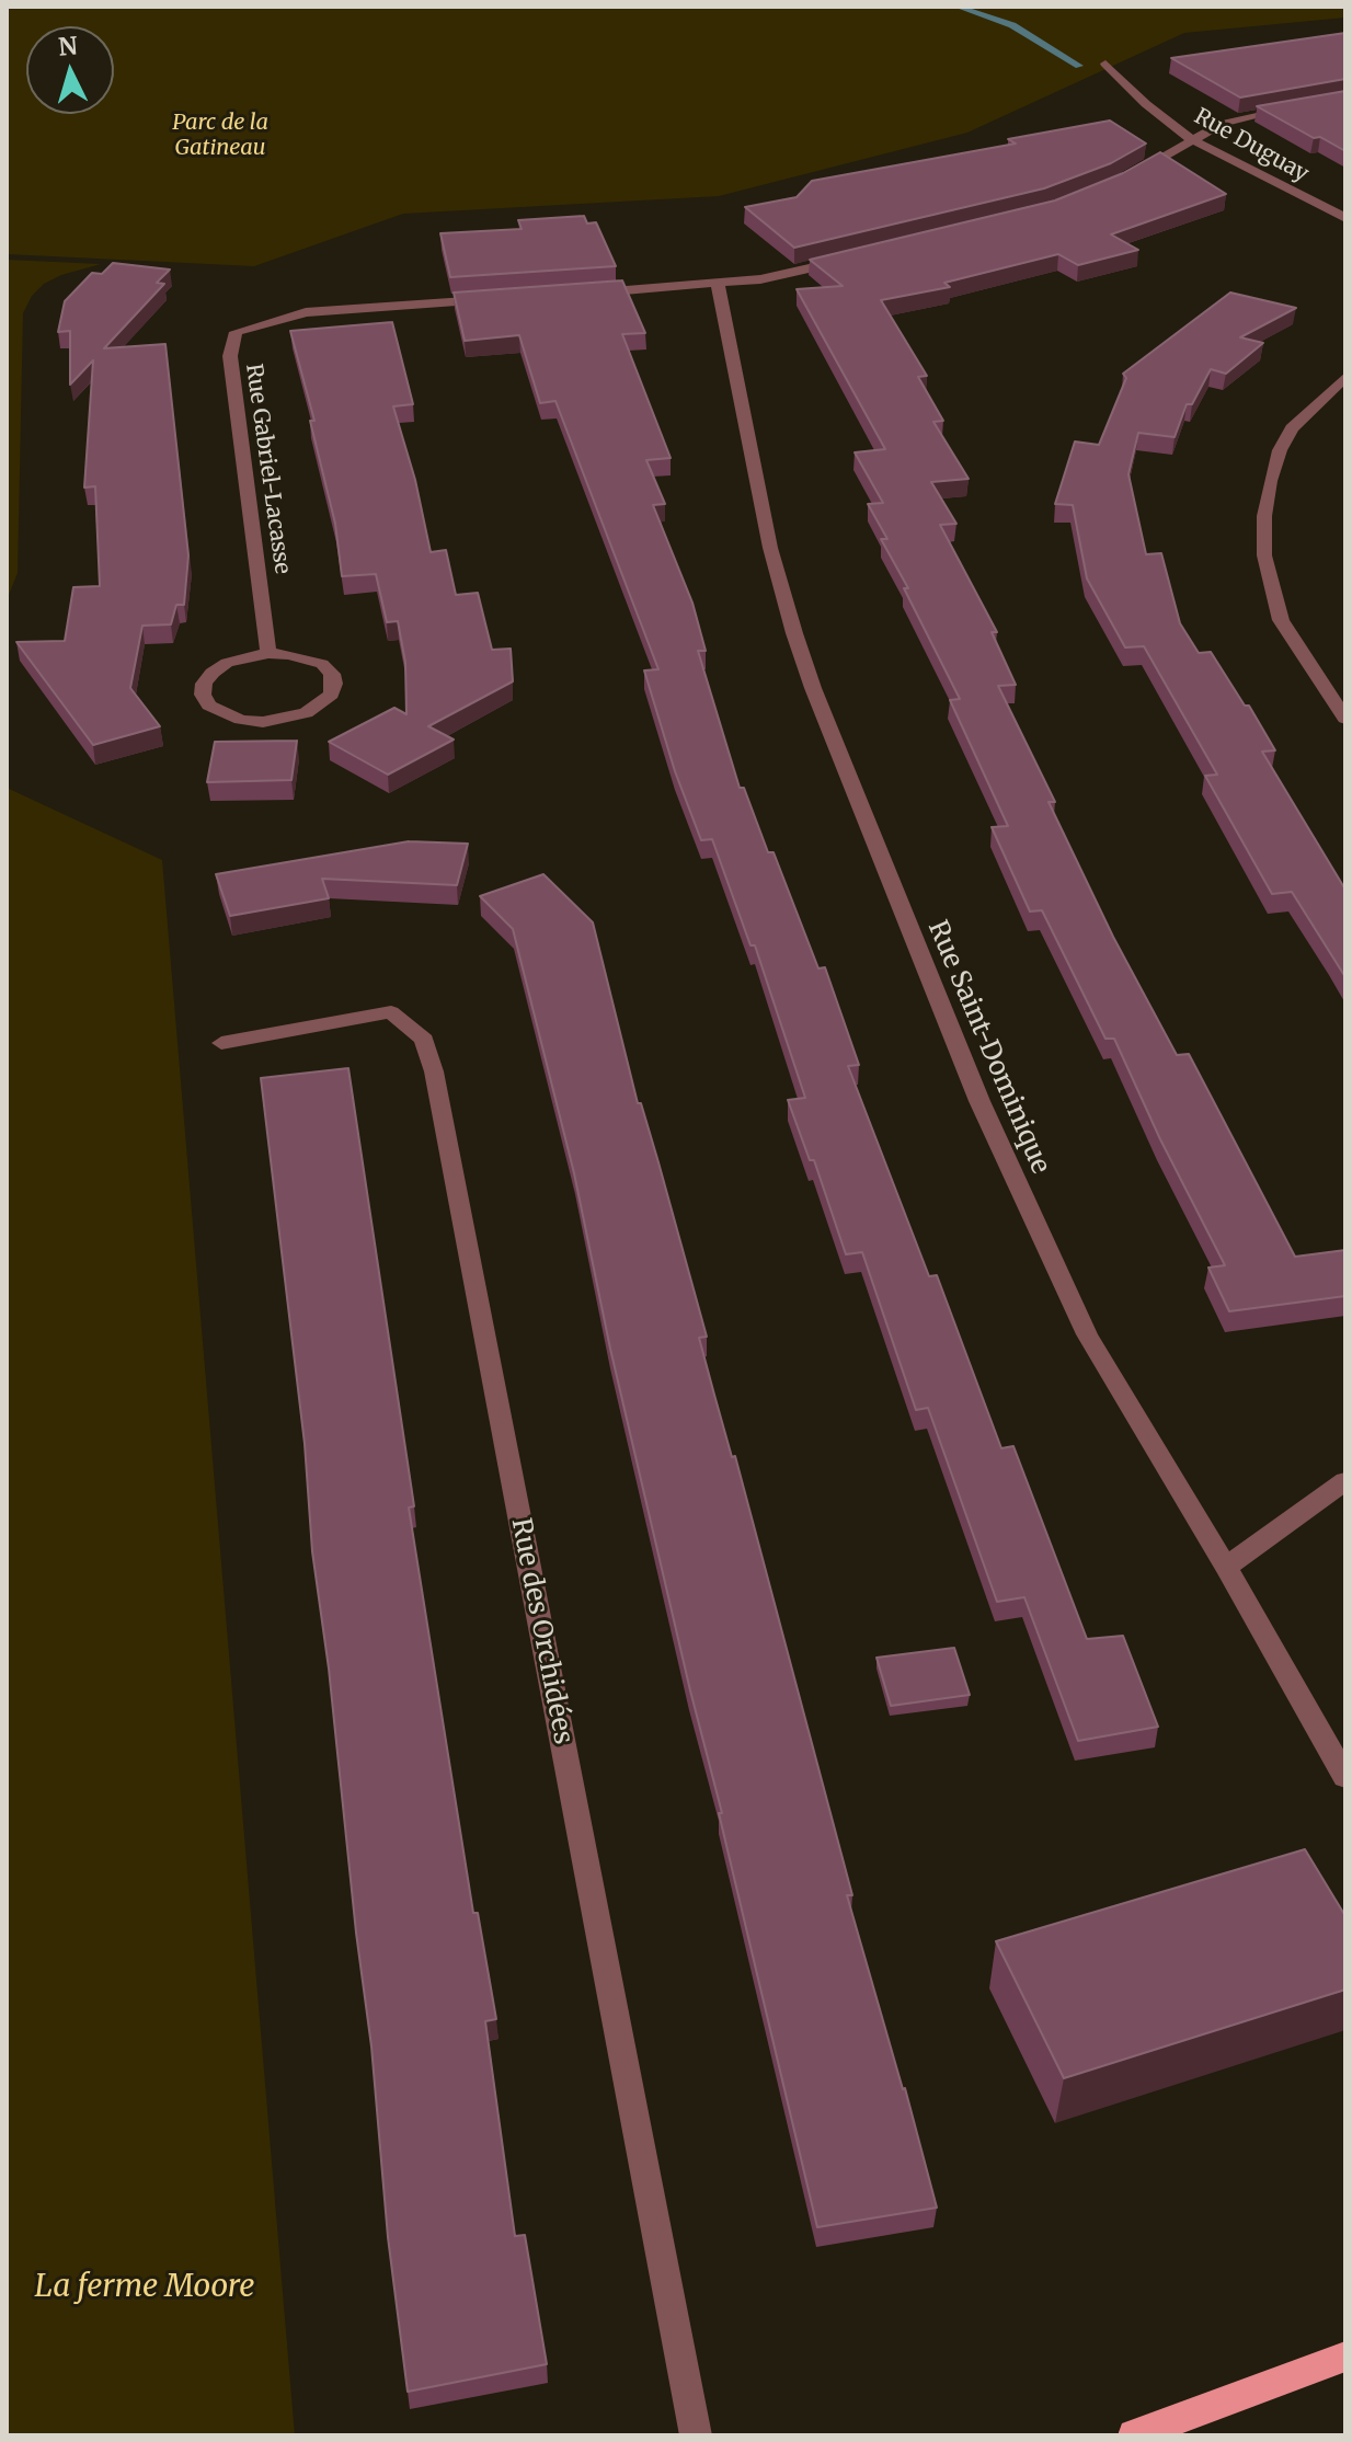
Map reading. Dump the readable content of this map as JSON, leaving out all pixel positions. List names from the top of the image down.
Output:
{
  "streets": {
    "street": [
      "Rue Duguay",
      "Rue Gabriel-Lacasse",
      "Rue Saint-Dominique",
      "Rue des Orchidées"
    ]
  },
  "parks": ["Parc de la Gatineau", "La ferme Moore"],
  "north": "top"
}
